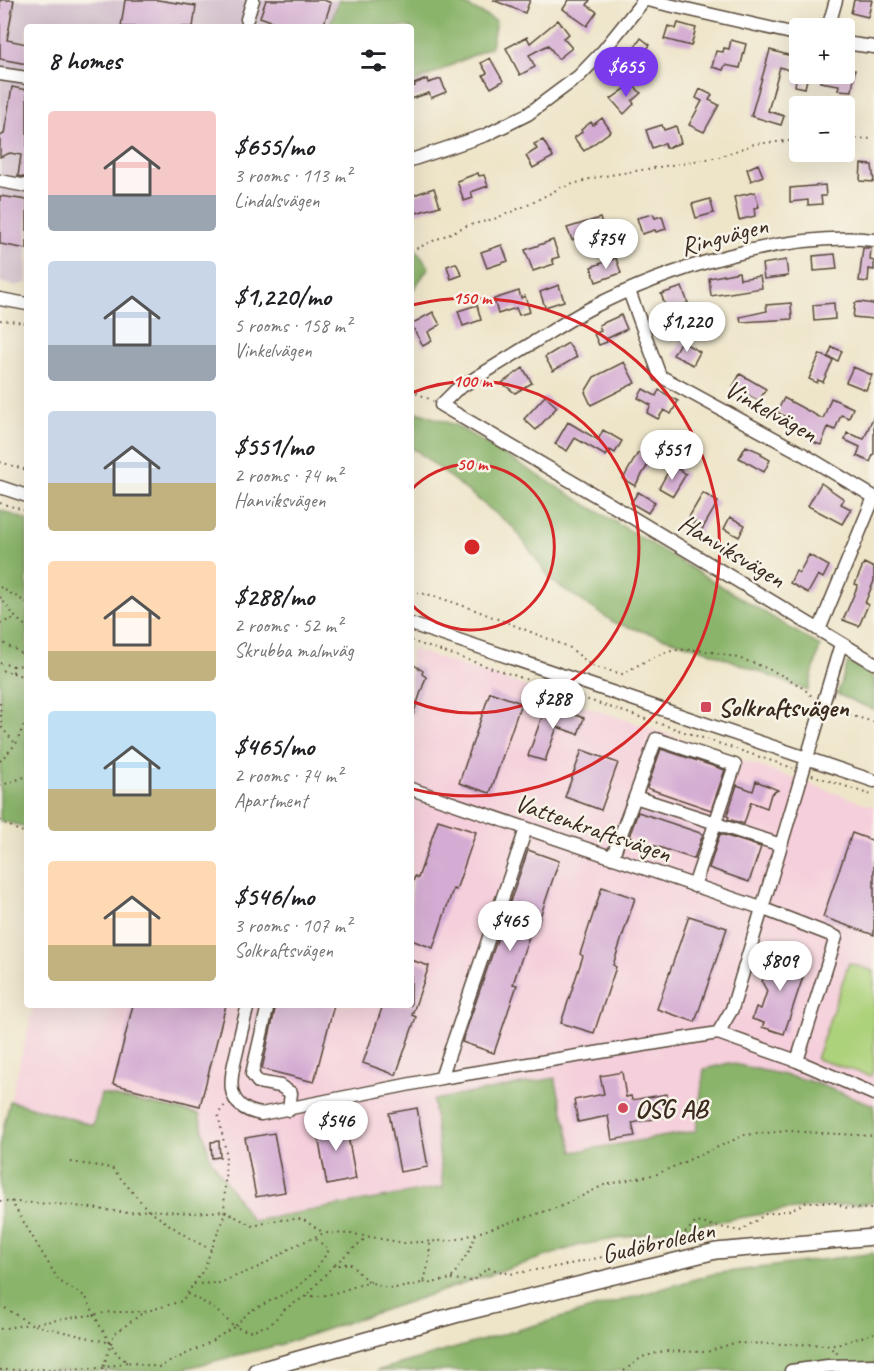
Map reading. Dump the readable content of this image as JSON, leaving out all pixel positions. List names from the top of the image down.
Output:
{
  "streets": {
    "main road": ["Gudöbroleden"],
    "street": [
      "Ringvägen",
      "Vinkelvägen",
      "Hanviksvägen",
      "Vattenkraftsvägen"
    ]
  },
  "crossings": [
    ["Ringvägen", "Vinkelvägen"],
    ["Ringvägen", "Hanviksvägen"]
  ],
  "places": {
    "transit": ["Solkraftsvägen"],
    "other": ["OSG AB"]
  },
  "page": {
    "map_buttons": ["+", "−"],
    "heading": "8 homes",
    "price": [
      "$655",
      "$754",
      "$1,220",
      "$551",
      "$288",
      "$465",
      "$809",
      "$546"
    ],
    "list": [
      {
        "name": "$655/mo",
        "note": "3 rooms · 113 m² · Lindalsvägen"
      },
      {
        "name": "$1,220/mo",
        "note": "5 rooms · 158 m² · Vinkelvägen"
      },
      {
        "name": "$551/mo",
        "note": "2 rooms · 74 m² · Hanviksvägen"
      },
      {
        "name": "$288/mo",
        "note": "2 rooms · 52 m² · Skrubba malmväg"
      },
      {
        "name": "$465/mo",
        "note": "2 rooms · 74 m² · Apartment"
      },
      {
        "name": "$546/mo",
        "note": "3 rooms · 107 m² · Solkraftsvägen"
      }
    ]
  },
  "rings": ["150 m", "100 m", "50 m"]
}
